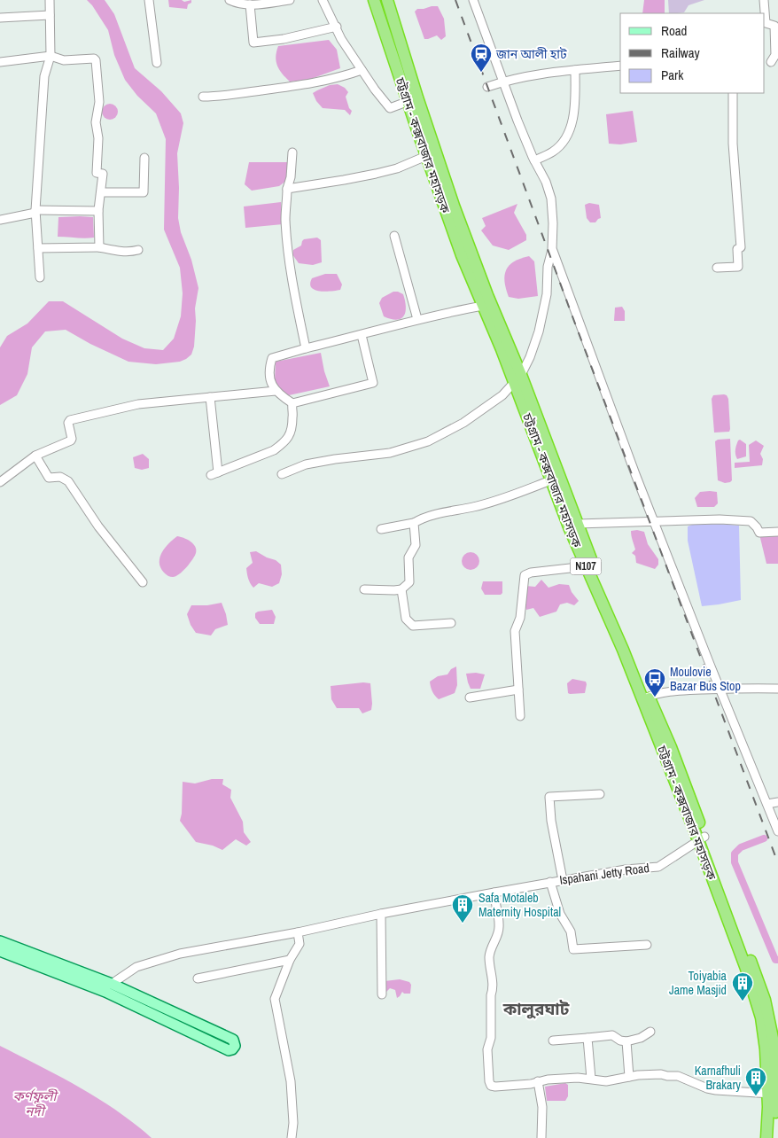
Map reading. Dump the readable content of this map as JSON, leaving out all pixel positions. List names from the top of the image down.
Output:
{
  "streets": {
    "highway": ["চট্টগ্রাম - কক্সবাজার মহাসড়ক", "N107"],
    "street": ["Ispahani Jetty Road"]
  },
  "crossings": [
    ["চট্টগ্রাম - কক্সবাজার মহাসড়ক", "Ispahani Jetty Road"]
  ],
  "districts": ["কালুরঘাট"],
  "water": ["কর্ণফুলী নদী"],
  "places": {
    "station": ["জান আলী হাট"],
    "bus stop": ["Moulovie Bazar Bus Stop"],
    "building": ["Safa Motaleb Maternity Hospital", "Toiyabia Jame Masjid", "Karnafhuli Brakary"]
  },
  "legend": ["Road", "Railway", "Park"]
}
